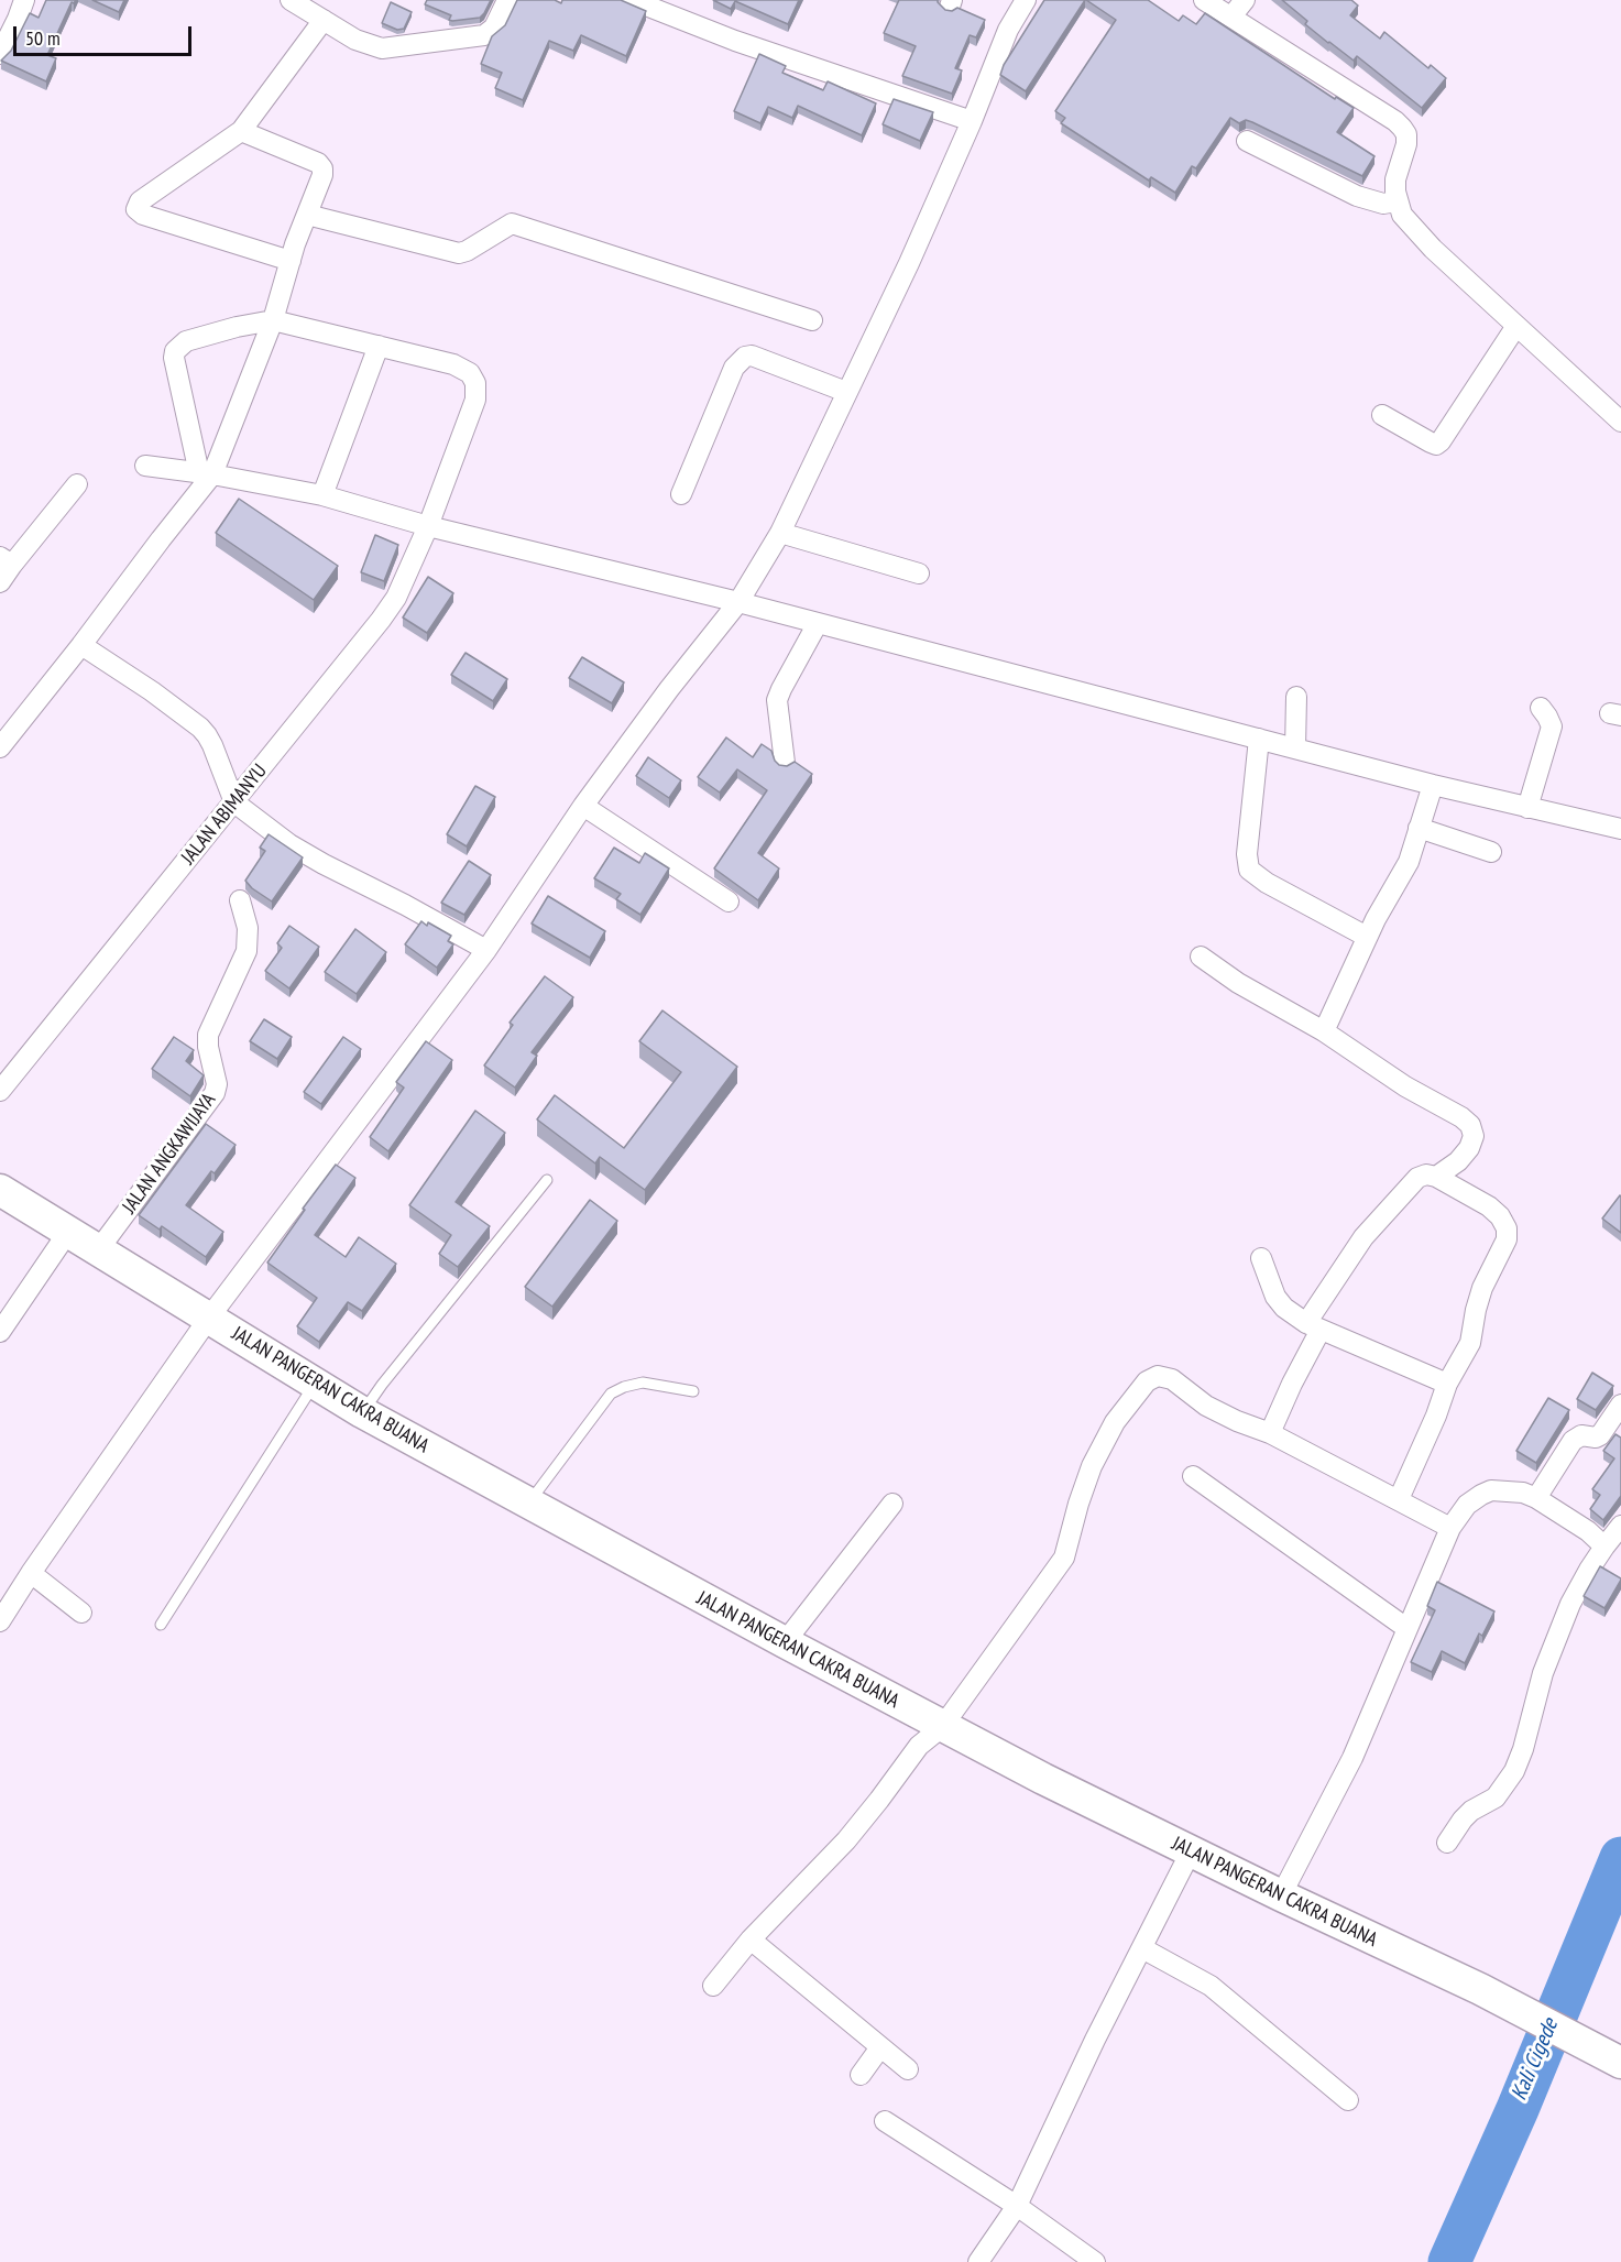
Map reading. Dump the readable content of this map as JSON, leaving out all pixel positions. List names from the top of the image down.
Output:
{
  "streets": {
    "main road": ["JALAN PANGERAN CAKRA BUANA"],
    "street": ["JALAN ABIMANYU", "JALAN ANGKAWIJAYA"]
  },
  "crossings": [
    ["JALAN ANGKAWIJAYA", "JALAN PANGERAN CAKRA BUANA"]
  ],
  "water": ["Kali Cigede"],
  "scale_bar": "50 m"
}
